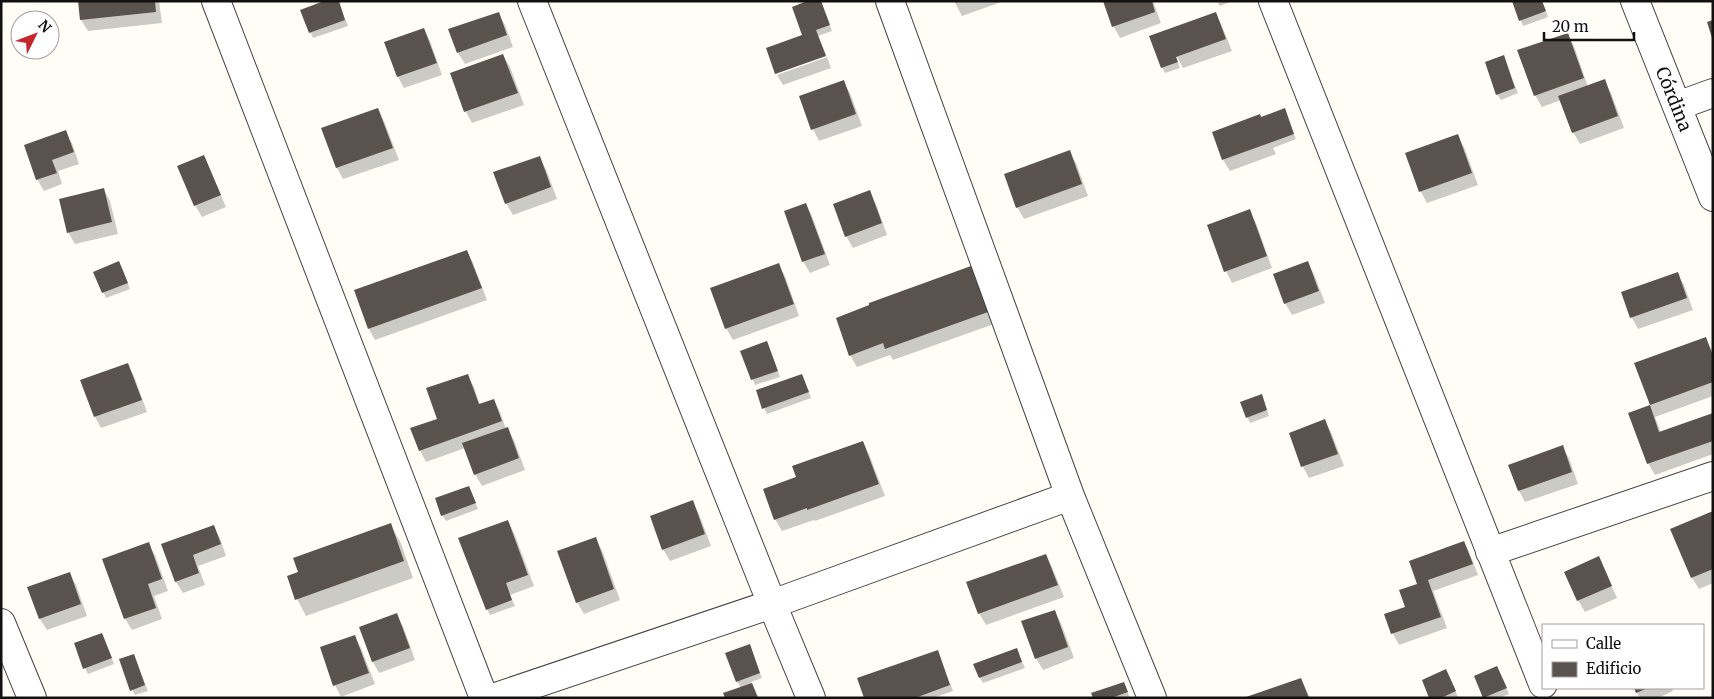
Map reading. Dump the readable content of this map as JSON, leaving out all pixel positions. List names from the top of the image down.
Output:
{
  "streets": {
    "street": ["Córdina"]
  },
  "legend": ["Calle", "Edificio"],
  "scale_bar": "20 m",
  "north": "top right"
}
